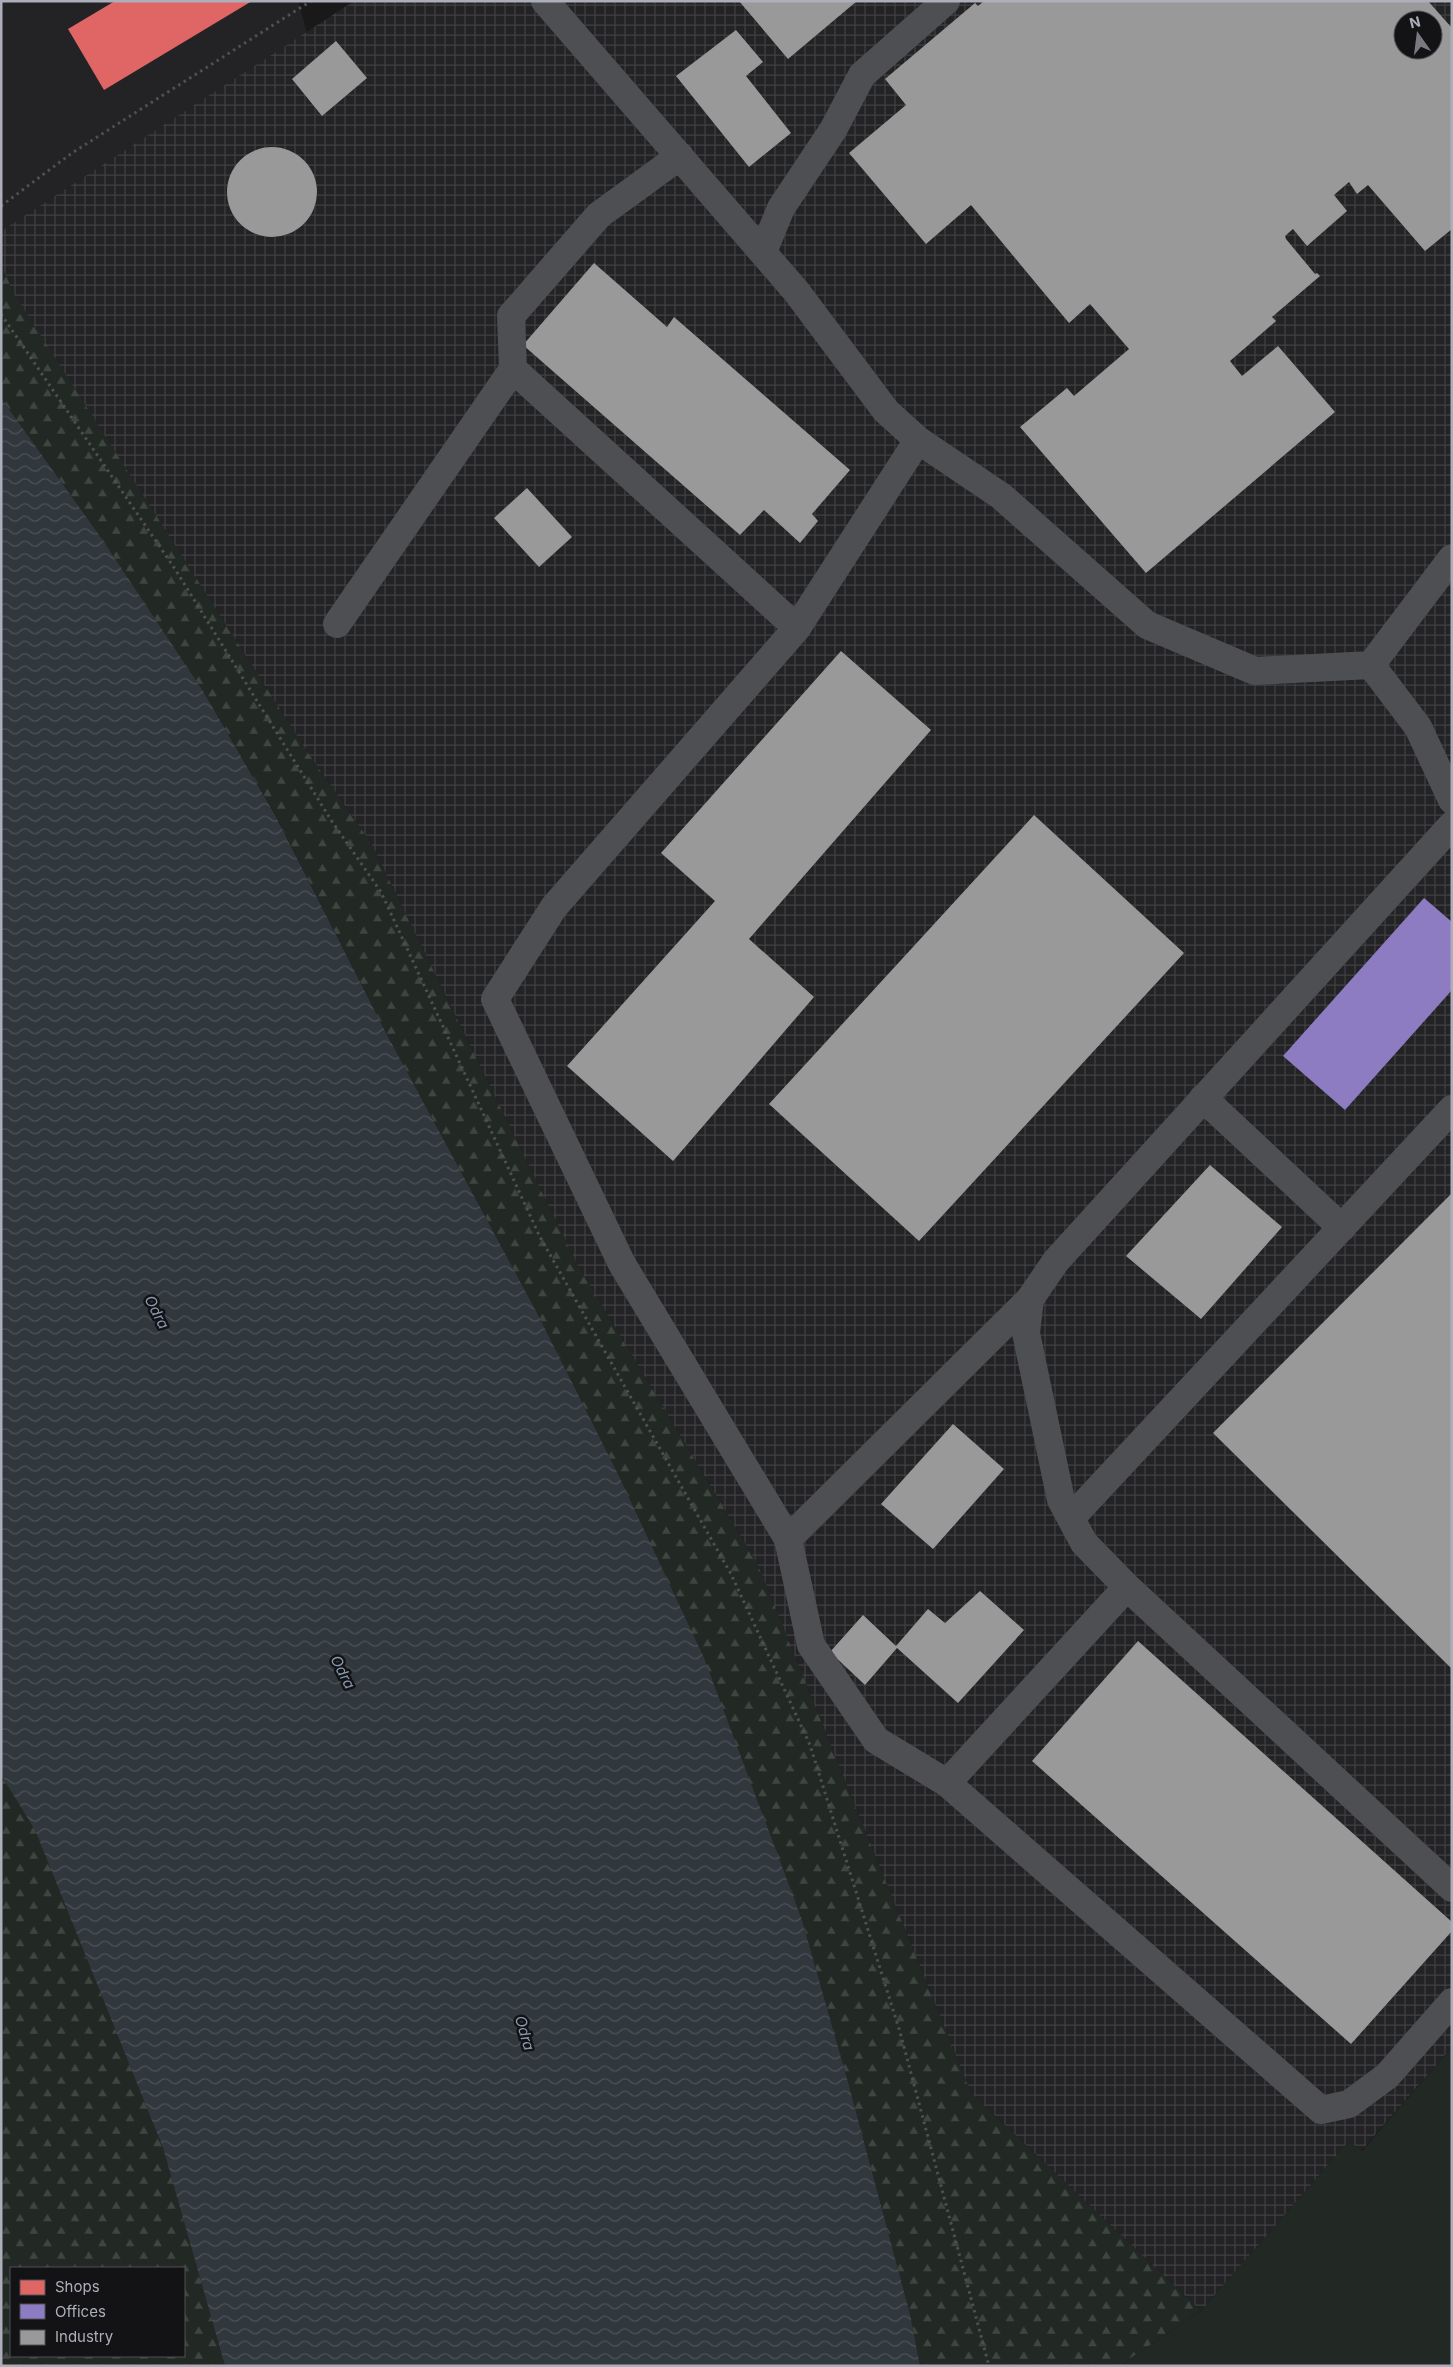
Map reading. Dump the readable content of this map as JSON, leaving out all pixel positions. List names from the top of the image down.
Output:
{
  "water": ["Odra"],
  "legend": ["Shops", "Offices", "Industry"],
  "north": "top"
}
